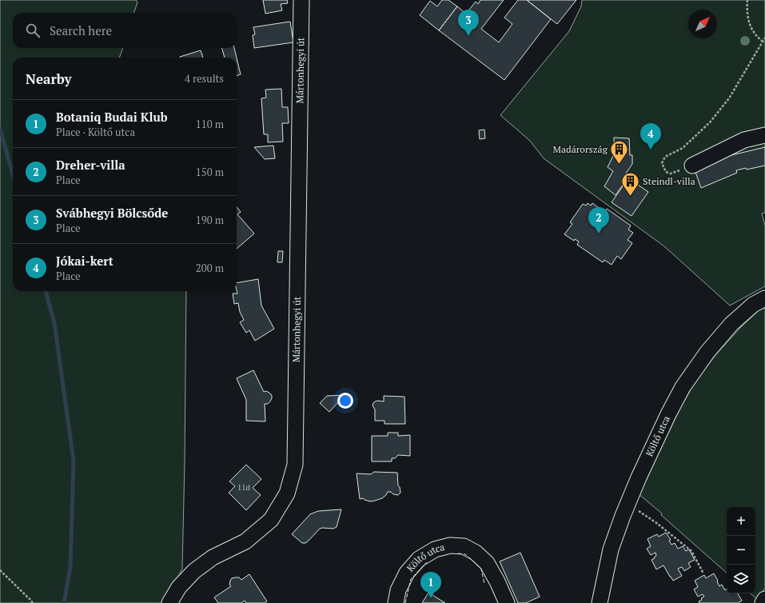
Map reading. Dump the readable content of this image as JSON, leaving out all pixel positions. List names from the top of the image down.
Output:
{
  "streets": {
    "street": ["Mártonhegyi út", "Költő utca"]
  },
  "places": {
    "building": ["Madárország", "Steindl-villa"]
  },
  "house_numbers": ["11d"],
  "north": "top right",
  "page": {
    "pins": [
      "3",
      "4",
      "2",
      "1"
    ],
    "search": "Search here",
    "heading": ["Nearby", "4 results"],
    "list": [
      {
        "mark": "1",
        "name": "Botaniq Budai Klub",
        "note": "Place · Költő utca",
        "value": "110 m"
      },
      {
        "mark": "2",
        "name": "Dreher-villa",
        "note": "Place",
        "value": "150 m"
      },
      {
        "mark": "3",
        "name": "Svábhegyi Bölcsőde",
        "note": "Place",
        "value": "190 m"
      },
      {
        "mark": "4",
        "name": "Jókai-kert",
        "note": "Place",
        "value": "200 m"
      }
    ],
    "map_buttons": ["+", "−"]
  }
}
